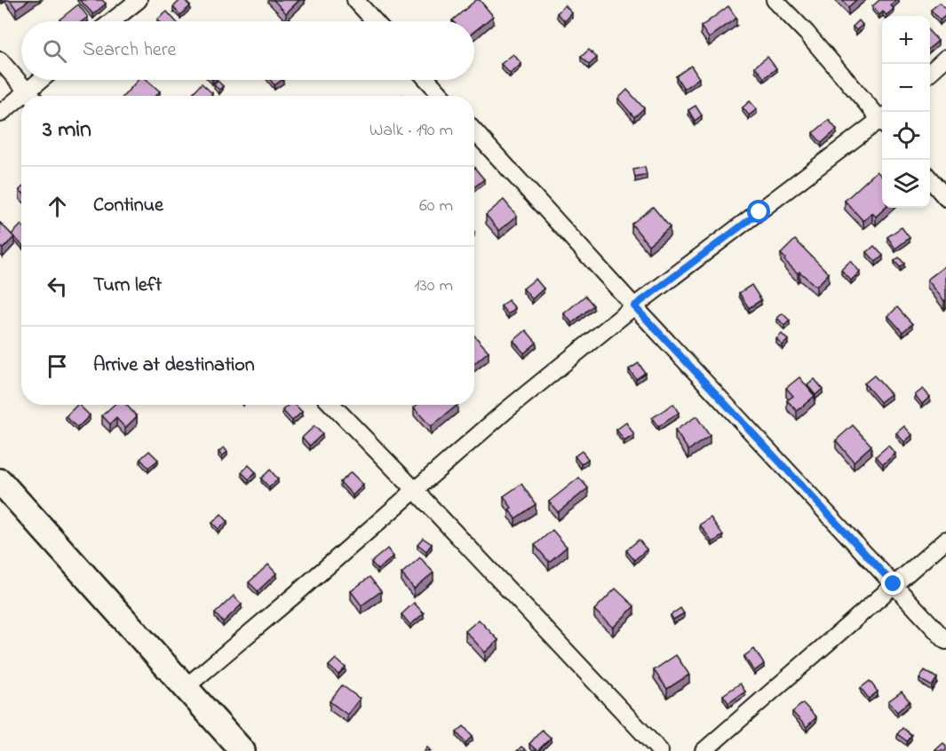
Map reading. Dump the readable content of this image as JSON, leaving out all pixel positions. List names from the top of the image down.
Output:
{
  "page": {
    "map_buttons": ["+", "−"],
    "search": "Search here",
    "heading": ["3 min", "Walk · 190 m"],
    "list": [
      ["Continue", "60 m"],
      ["Turn left", "130 m"],
      "Arrive at destination"
    ]
  }
}
